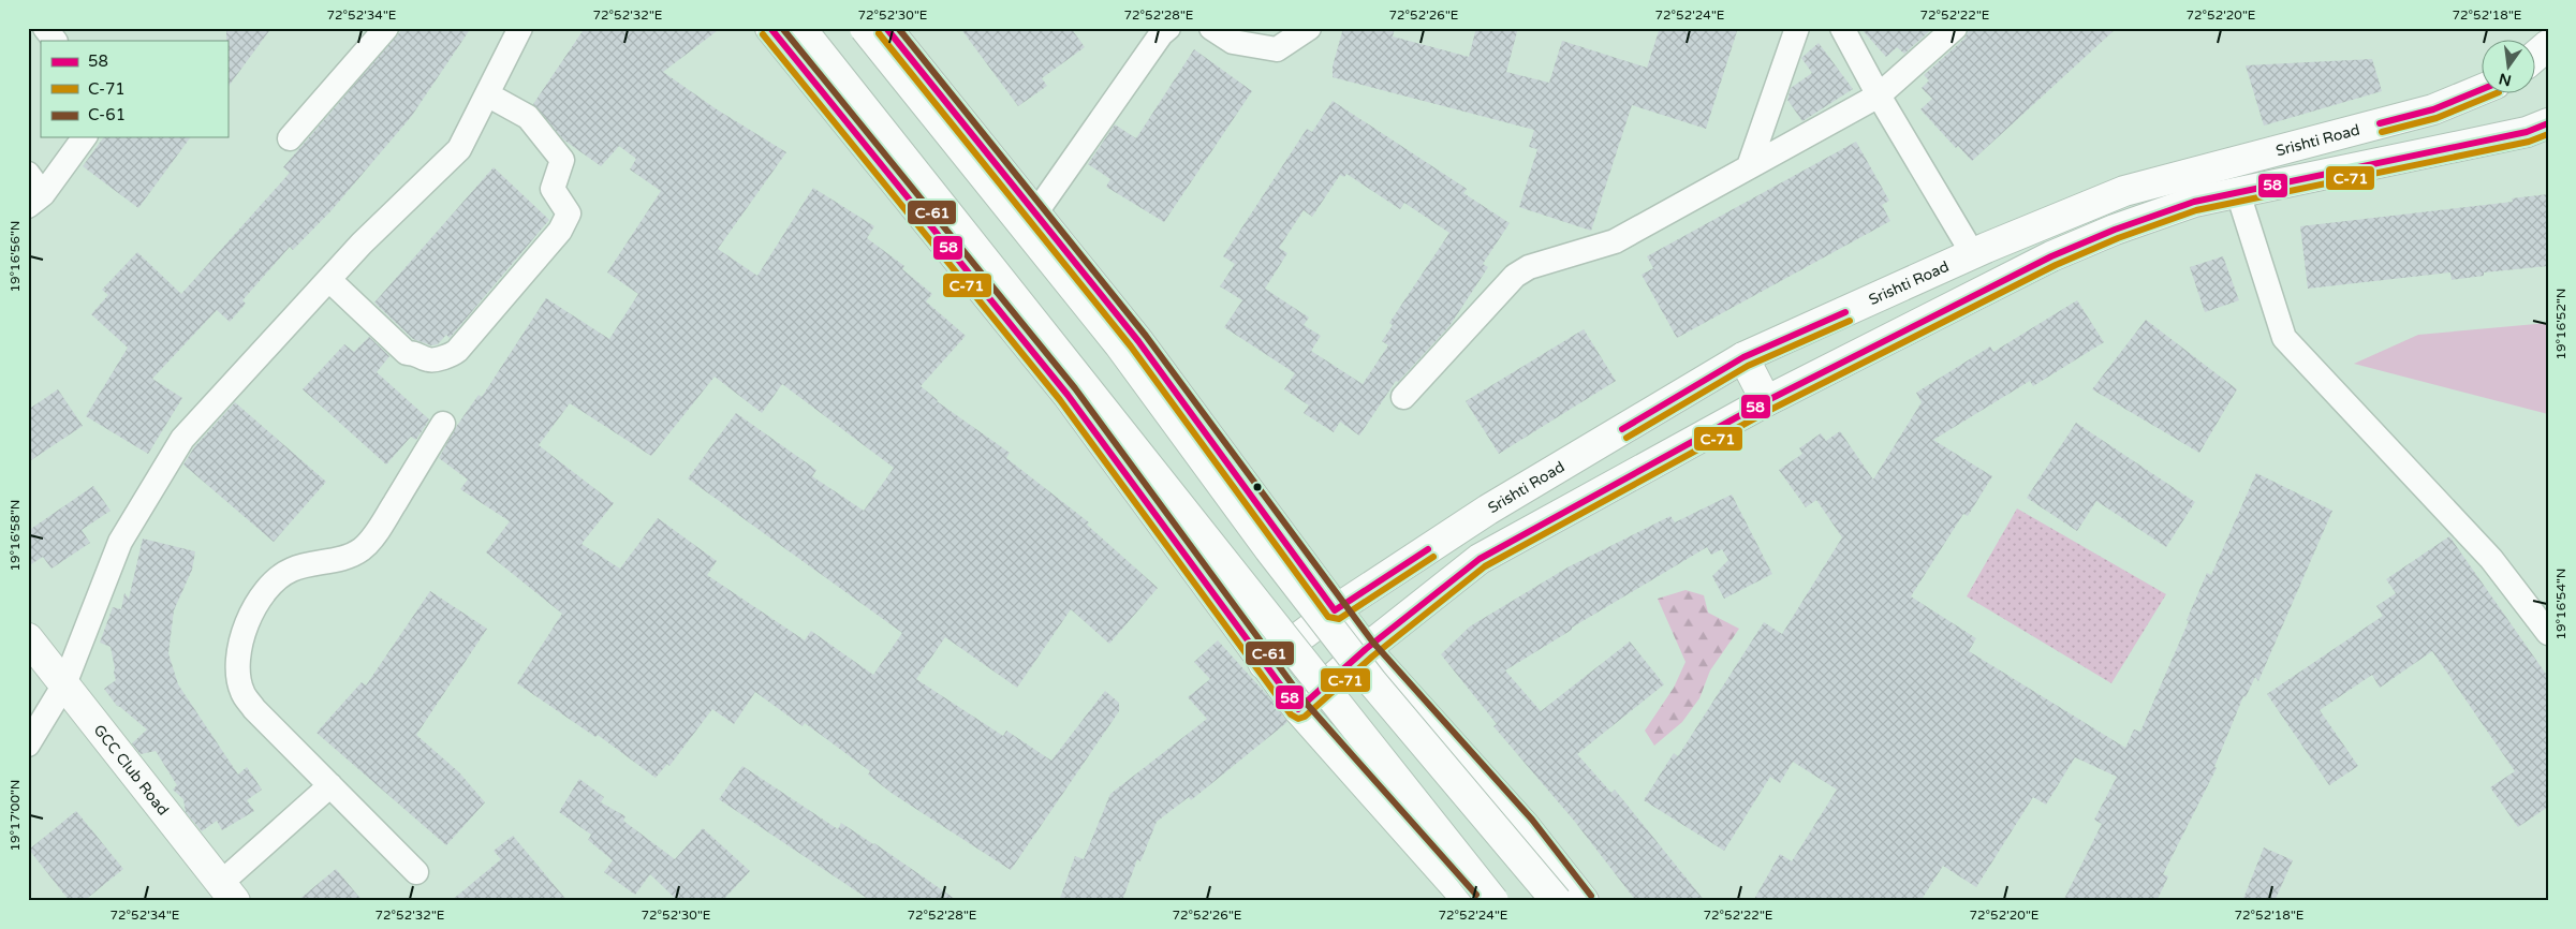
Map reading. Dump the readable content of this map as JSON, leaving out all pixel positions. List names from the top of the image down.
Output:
{
  "streets": {
    "main road": ["Srishti Road", "GCC Club Road"]
  },
  "lines": ["transit line 58", "transit line C-61", "transit line C-71"],
  "legend": ["58", "C-71", "C-61"],
  "north": "bottom",
  "coordinates": [
    "72°52'34\"E",
    "72°52'32\"E",
    "72°52'30\"E",
    "72°52'28\"E",
    "72°52'26\"E",
    "72°52'24\"E",
    "72°52'22\"E",
    "72°52'20\"E",
    "72°52'18\"E",
    "19°16'56\"N",
    "19°16'52\"N",
    "19°16'58\"N",
    "19°16'54\"N",
    "19°17'00\"N"
  ]
}
